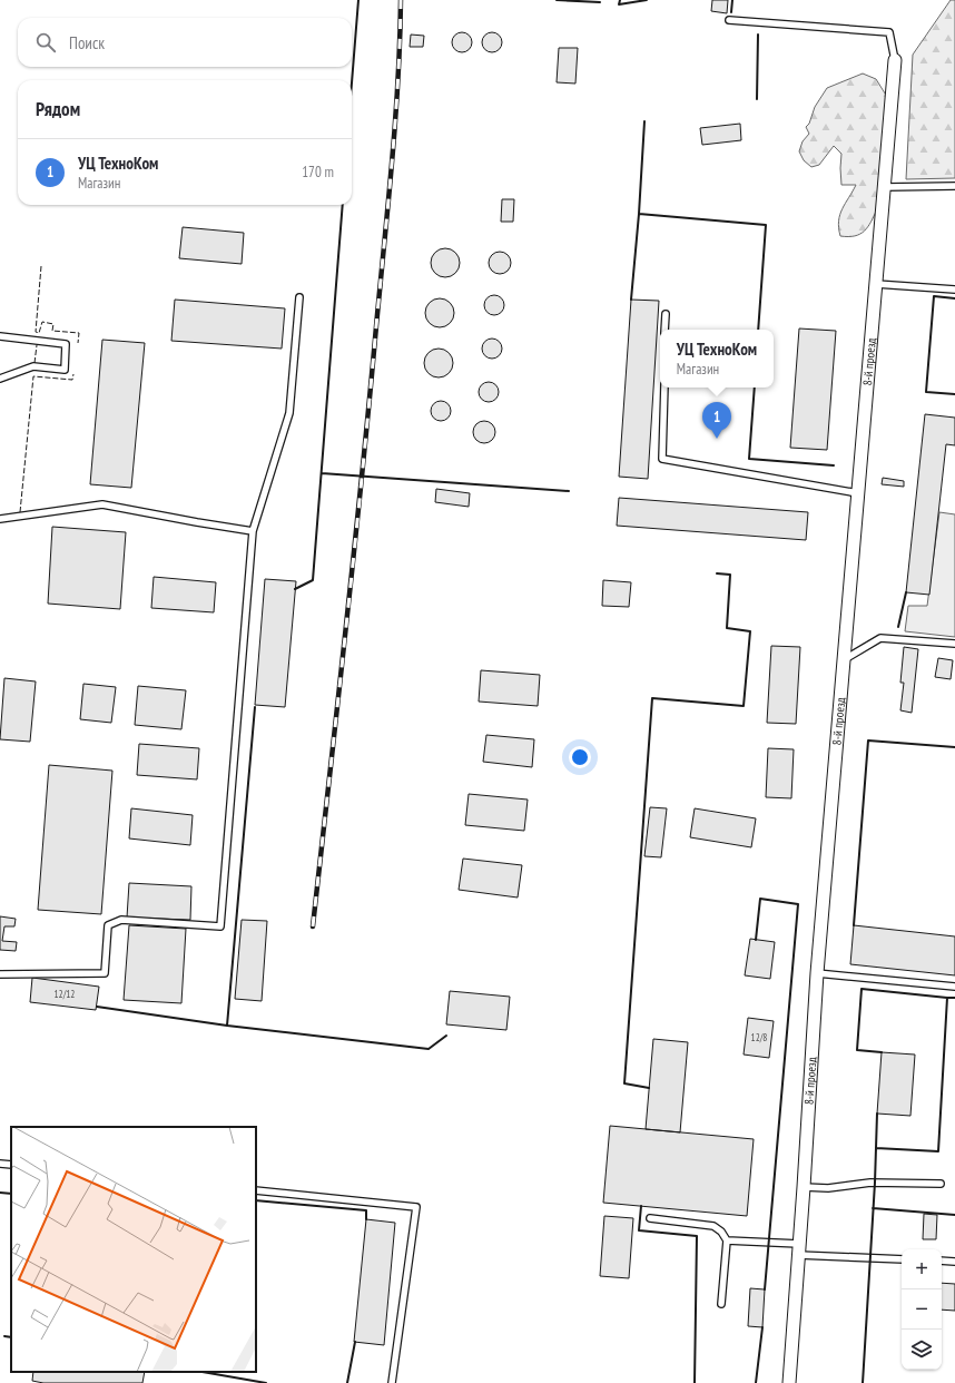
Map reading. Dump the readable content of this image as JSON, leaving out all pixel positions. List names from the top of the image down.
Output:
{
  "streets": {
    "street": ["8-й проезд"]
  },
  "house_numbers": ["12/12", "12/8"],
  "page": {
    "search": "Поиск",
    "heading": "Рядом",
    "list": [
      {
        "mark": "1",
        "name": "УЦ ТехноКом",
        "note": "Магазин",
        "value": "170 m"
      }
    ],
    "popup": ["УЦ ТехноКом", "Магазин"],
    "pins": "1",
    "map_buttons": ["+", "−"]
  }
}
